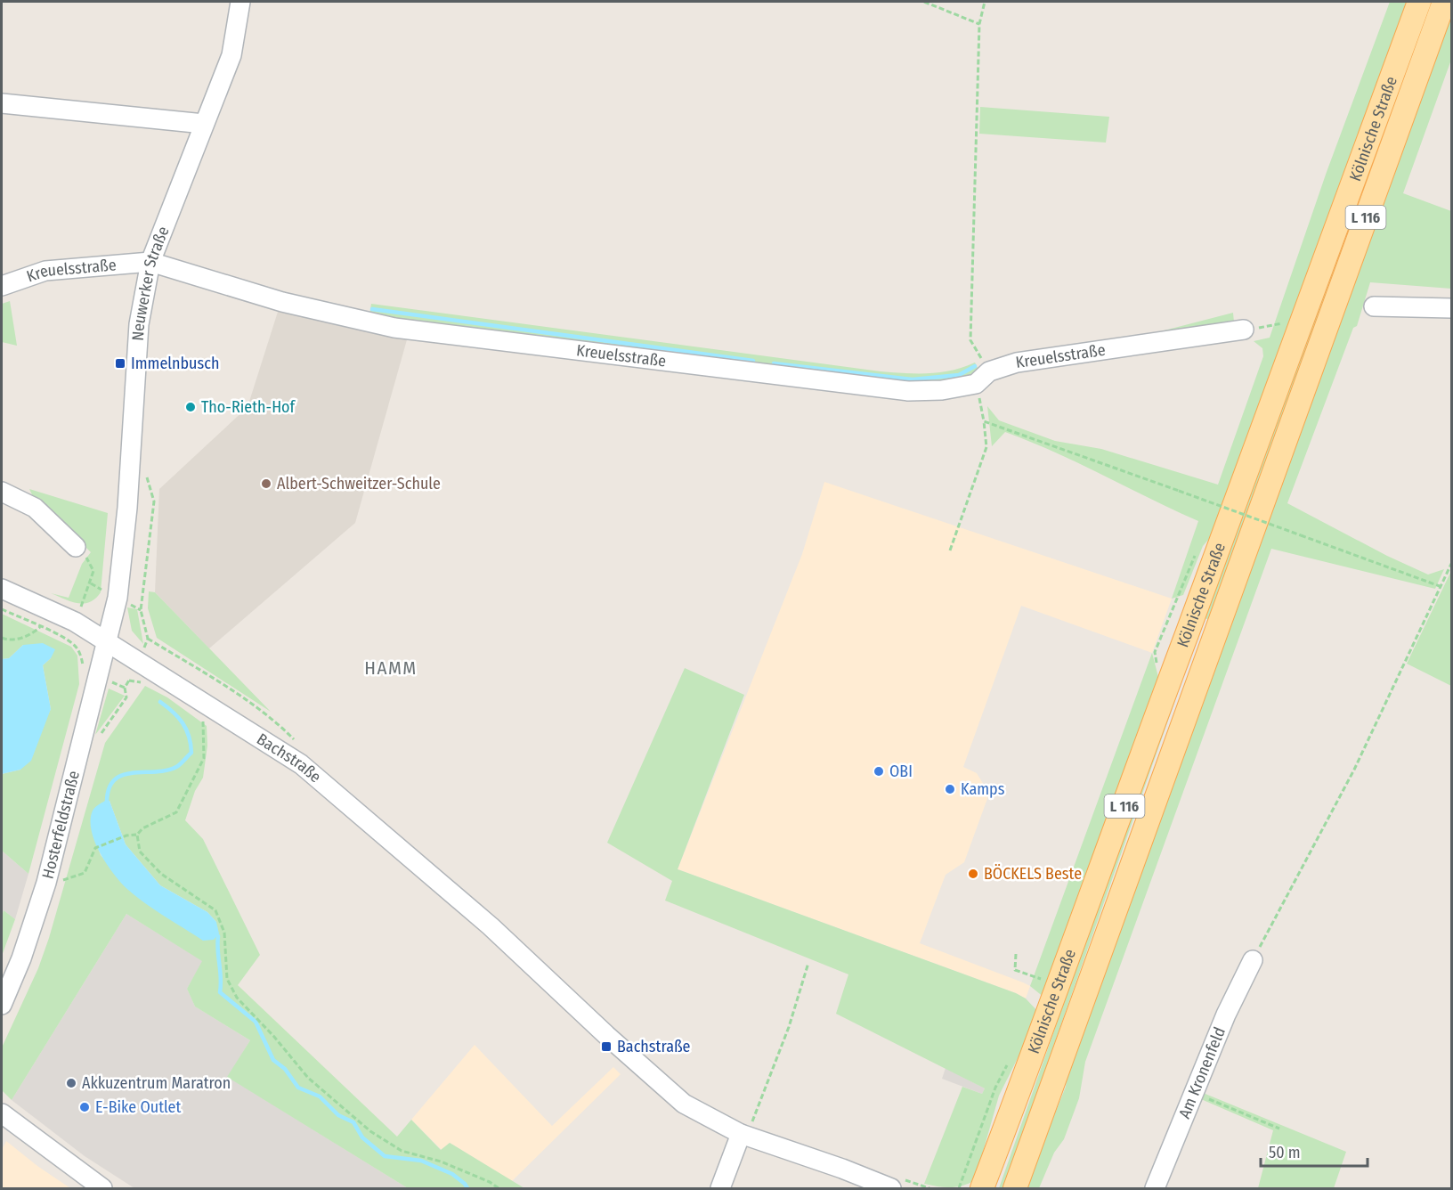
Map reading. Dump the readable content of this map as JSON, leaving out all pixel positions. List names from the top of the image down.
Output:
{
  "streets": {
    "main road": ["Kölnische Straße", "L 116"],
    "street": [
      "Kreuelsstraße",
      "Neuwerker Straße",
      "Bachstraße",
      "Hosterfeldstraße",
      "Am Kronenfeld"
    ]
  },
  "crossings": [
    ["Kreuelsstraße", "Neuwerker Straße"],
    ["Neuwerker Straße", "Bachstraße"],
    ["Neuwerker Straße", "Hosterfeldstraße"],
    ["Bachstraße", "Hosterfeldstraße"]
  ],
  "districts": ["HAMM"],
  "places": {
    "transit": ["Immelnbusch", "Bachstraße"],
    "other": [
      "Tho-Rieth-Hof",
      "Albert-Schweitzer-Schule",
      "OBI",
      "Kamps",
      "BÖCKELS Beste",
      "Akkuzentrum Maratron",
      "E-Bike Outlet"
    ]
  },
  "scale_bar": "50 m"
}
